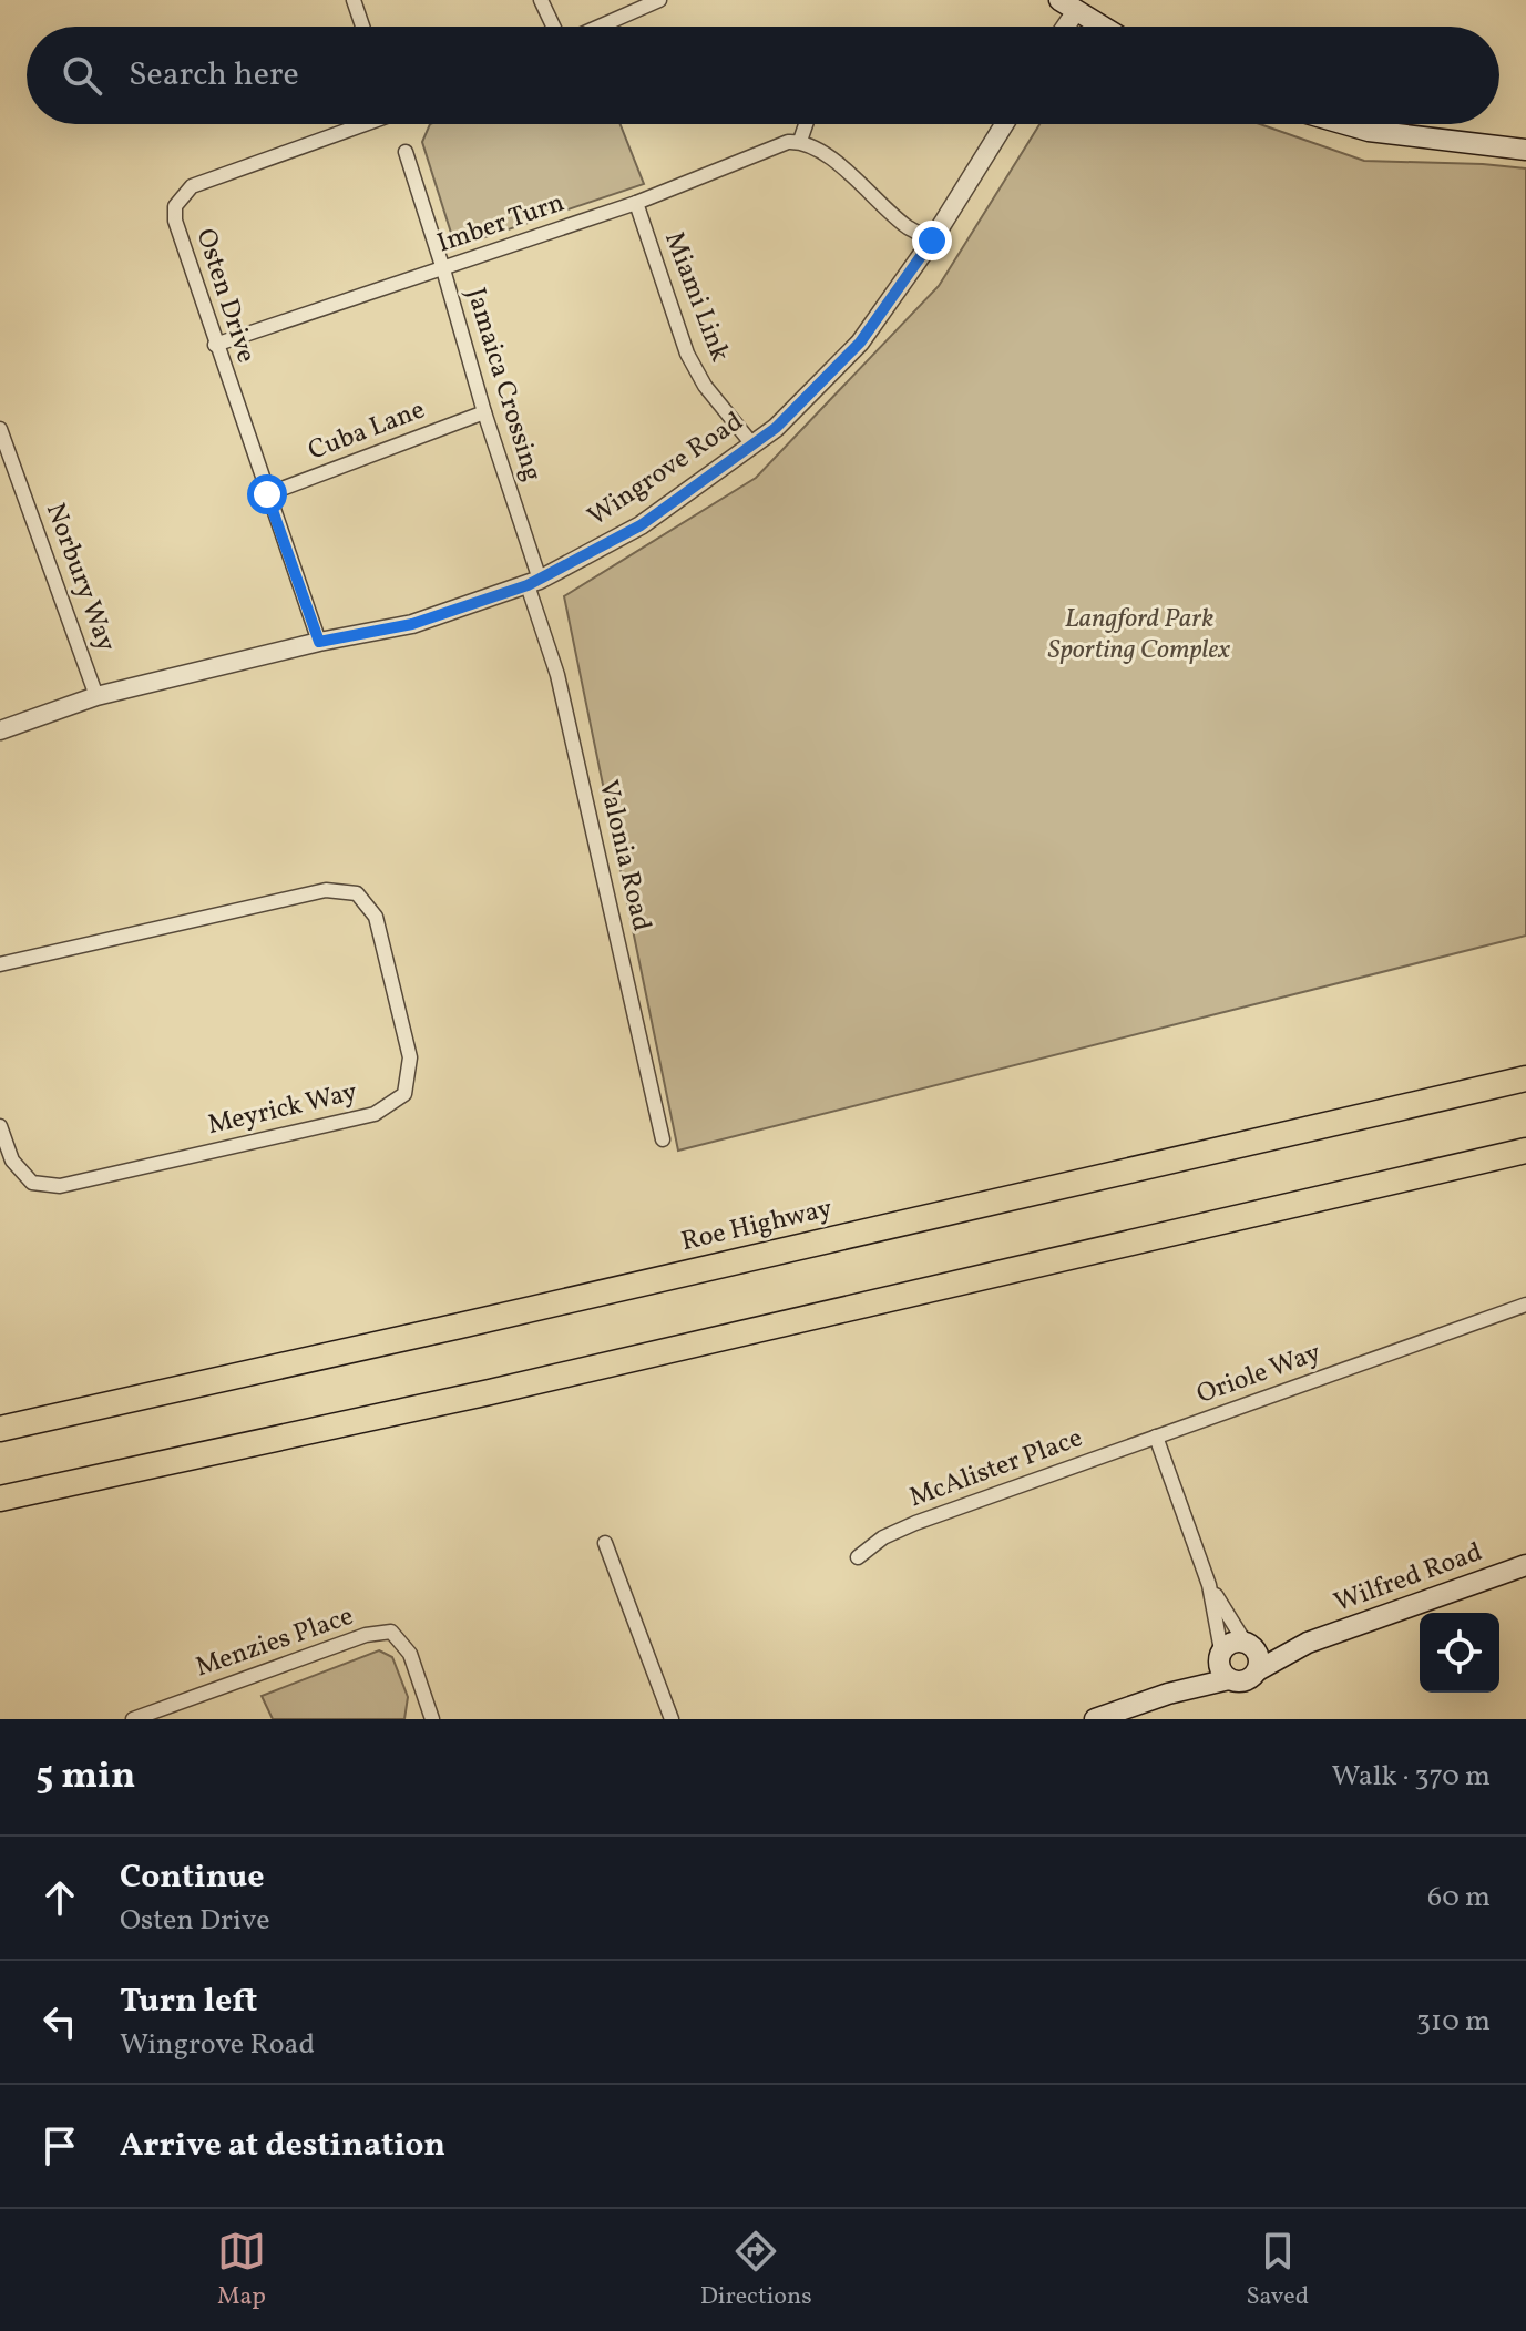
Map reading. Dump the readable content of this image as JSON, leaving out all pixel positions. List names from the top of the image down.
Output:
{
  "streets": {
    "highway": ["Roe Highway"],
    "main road": ["Wilfred Road"],
    "street": [
      "Imber Turn",
      "Osten Drive",
      "Miami Link",
      "Jamaica Crossing",
      "Cuba Lane",
      "Wingrove Road",
      "Norbury Way",
      "Valonia Road",
      "Meyrick Way",
      "Oriole Way",
      "McAlister Place",
      "Menzies Place"
    ]
  },
  "crossings": [
    ["Imber Turn", "Osten Drive"],
    ["Imber Turn", "Miami Link"],
    ["Imber Turn", "Jamaica Crossing"],
    ["Osten Drive", "Cuba Lane"],
    ["Osten Drive", "Wingrove Road"],
    ["Miami Link", "Wingrove Road"],
    ["Jamaica Crossing", "Cuba Lane"],
    ["Jamaica Crossing", "Wingrove Road"],
    ["Jamaica Crossing", "Valonia Road"],
    ["Wingrove Road", "Norbury Way"],
    ["Wingrove Road", "Valonia Road"],
    ["Oriole Way", "McAlister Place"]
  ],
  "parks": ["Langford Park Sporting Complex"],
  "page": {
    "search": "Search here",
    "heading": ["5 min", "Walk · 370 m"],
    "list": [
      ["Continue", "Osten Drive", "60 m"],
      ["Turn left", "Wingrove Road", "310 m"],
      "Arrive at destination"
    ],
    "nav": ["Map", "Directions", "Saved"]
  }
}
